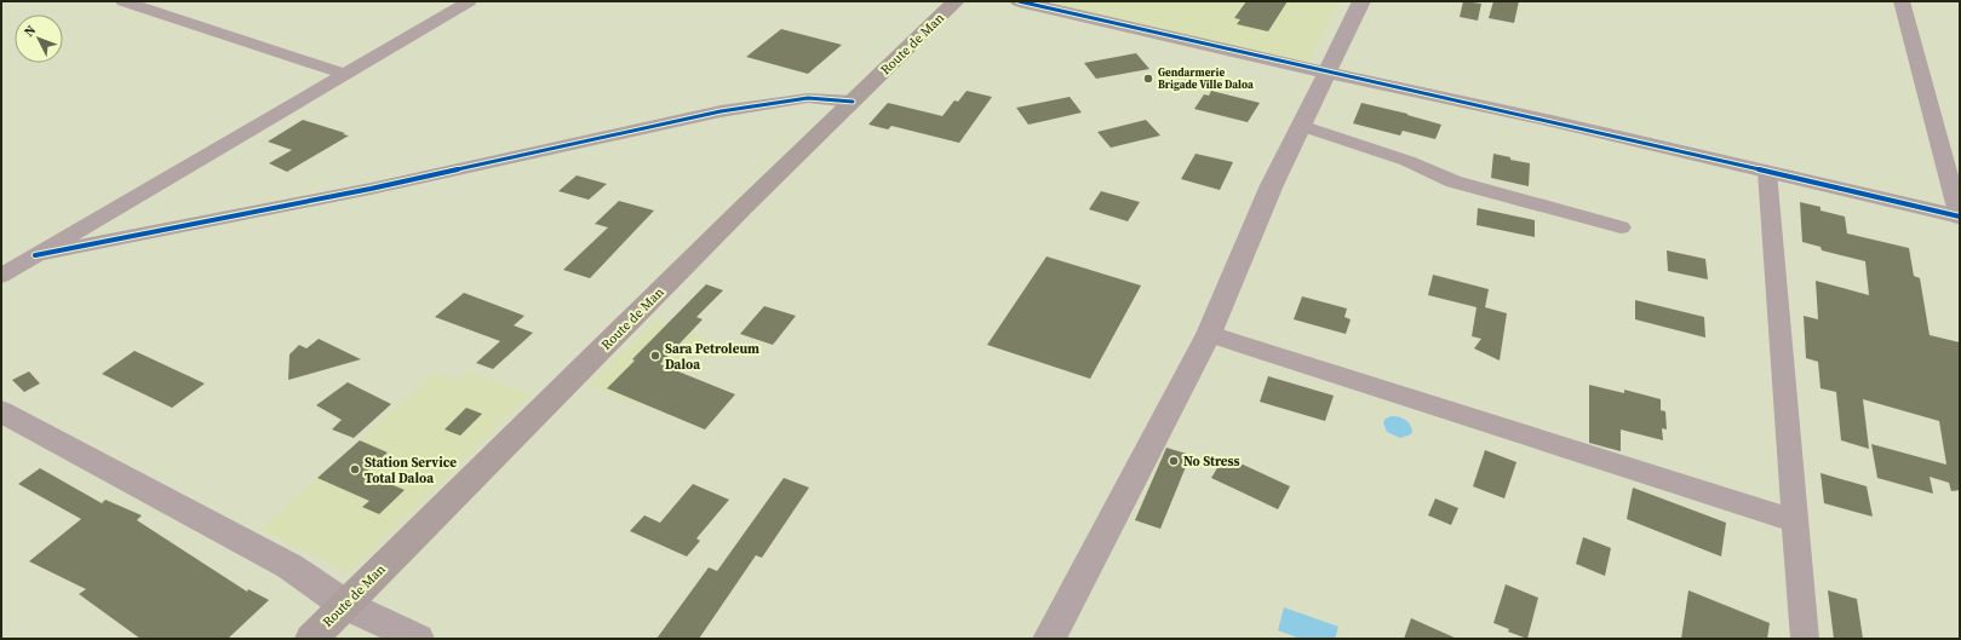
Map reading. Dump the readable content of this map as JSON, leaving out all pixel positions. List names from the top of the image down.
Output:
{
  "streets": {
    "highway": ["Route de Man"]
  },
  "places": [
    "Gendarmerie Brigade Ville Daloa",
    "Sara Petroleum Daloa",
    "No Stress",
    "Station Service Total Daloa"
  ],
  "north": "top left"
}
